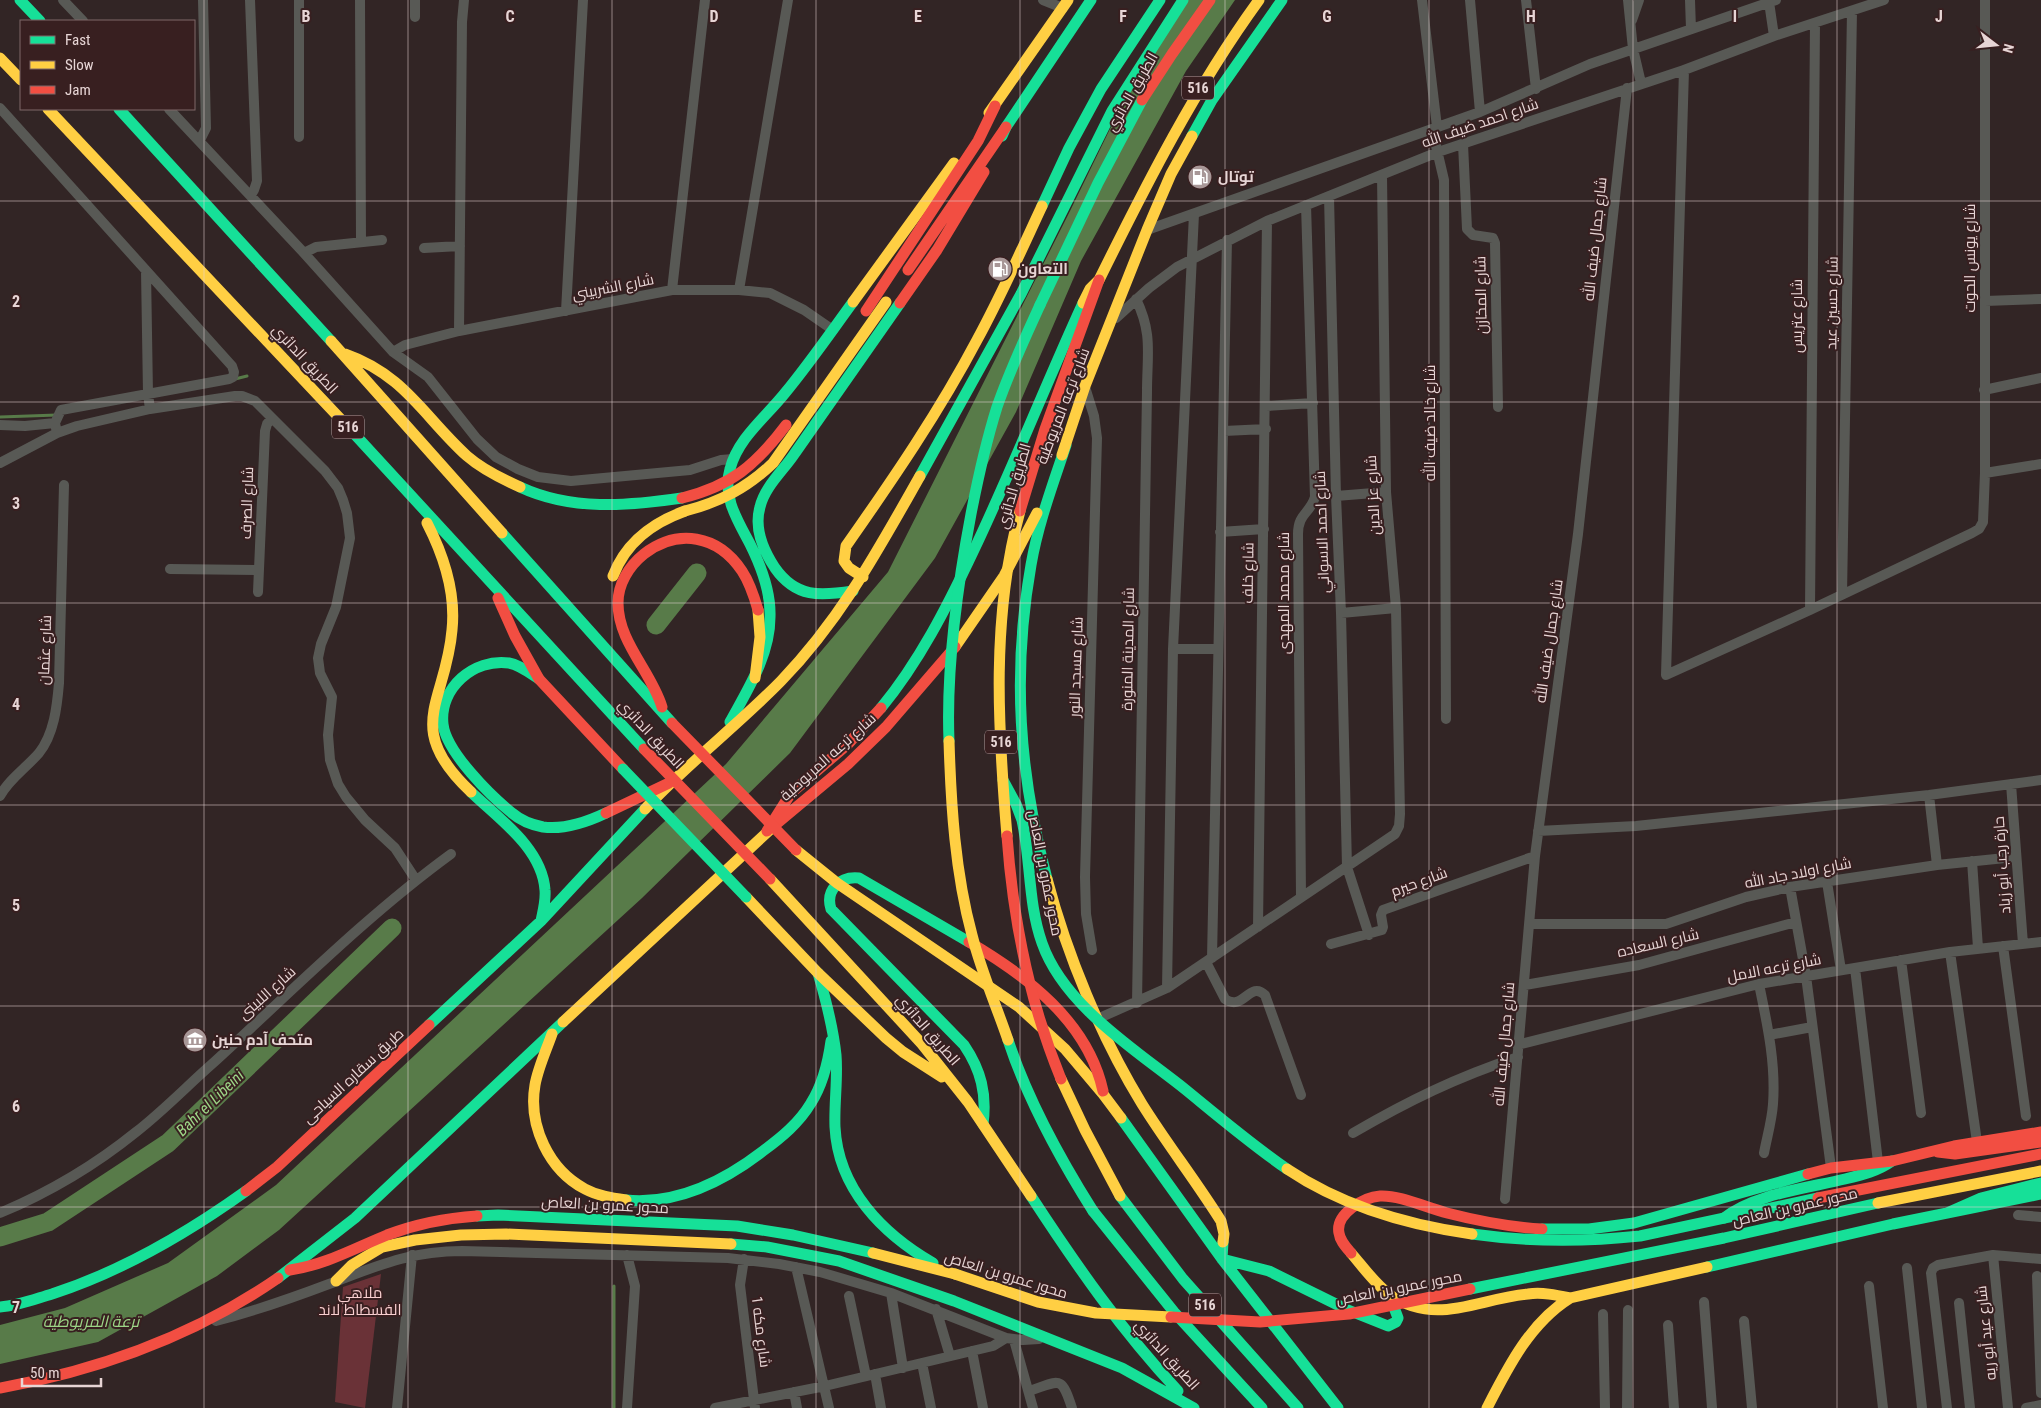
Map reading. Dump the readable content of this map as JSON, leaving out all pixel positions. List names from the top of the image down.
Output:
{
  "streets": {
    "main road": [
      "516",
      "الطريق الدائري",
      "شارع ترعه المريوطية",
      "محور عمرو بن العاص",
      "طريق سقاره السياحى"
    ],
    "street": [
      "شارع احمد ضيف الله",
      "شارع جمال ضيف الله",
      "شارع يونس الحوت",
      "شارع الشربيني",
      "شارع المخازن",
      "شارع حسين عيد",
      "شارع عتريس",
      "شارع خالد ضيف الله",
      "شارع عز الدين",
      "شارع الصرف",
      "شارع احمد الاسواني",
      "شارع خلف",
      "شارع محمد المهدى",
      "شارع المدينة المنورة",
      "شارع عثمان",
      "شارع مسجد النور",
      "حارة رجب أبو زياد",
      "شارع اولاد جاد الله",
      "شارع حيرم",
      "شارع السعاده",
      "شارع ترعه الامل",
      "شارع اللبينى",
      "شارع مكه 1",
      "شارع عيد أبو ريه"
    ]
  },
  "crossings": [
    ["الطريق الدائري", "محور عمرو بن العاص"],
    ["شارع احمد ضيف الله", "شارع جمال ضيف الله"],
    ["شارع احمد ضيف الله", "شارع المخازن"],
    ["شارع احمد ضيف الله", "شارع حسين عيد"],
    ["شارع احمد ضيف الله", "شارع عتريس"],
    ["شارع احمد ضيف الله", "شارع ترعه المريوطية"],
    ["شارع احمد ضيف الله", "شارع خالد ضيف الله"],
    ["شارع احمد ضيف الله", "شارع عز الدين"],
    ["شارع احمد ضيف الله", "شارع احمد الاسواني"],
    ["شارع احمد ضيف الله", "شارع خلف"],
    ["شارع احمد ضيف الله", "شارع محمد المهدى"],
    ["شارع احمد ضيف الله", "شارع المدينة المنورة"],
    ["شارع جمال ضيف الله", "شارع اولاد جاد الله"],
    ["شارع جمال ضيف الله", "شارع حيرم"],
    ["شارع جمال ضيف الله", "شارع السعاده"],
    ["شارع جمال ضيف الله", "شارع ترعه الامل"],
    ["شارع يونس الحوت", "شارع حسين عيد"],
    ["شارع ترعه المريوطية", "شارع مسجد النور"],
    ["شارع عز الدين", "شارع احمد الاسواني"],
    ["شارع احمد الاسواني", "شارع حيرم"],
    ["حارة رجب أبو زياد", "شارع اولاد جاد الله"],
    ["حارة رجب أبو زياد", "شارع ترعه الامل"]
  ],
  "water": ["Bahr el Libeini", "ترعة المريوطية"],
  "parks": ["ملاهي الفسطاط لاند"],
  "places": {
    "fuel station": ["توتال", "التعاون"],
    "museum": ["متحف آدم حنين"]
  },
  "legend": ["Fast", "Slow", "Jam"],
  "scale_bar": "50 m",
  "north": "right",
  "grid": {
    "columns": [
      "B",
      "C",
      "D",
      "E",
      "F",
      "G",
      "H",
      "I",
      "J"
    ],
    "rows": [
      "2",
      "3",
      "4",
      "5",
      "6",
      "7"
    ]
  }
}
